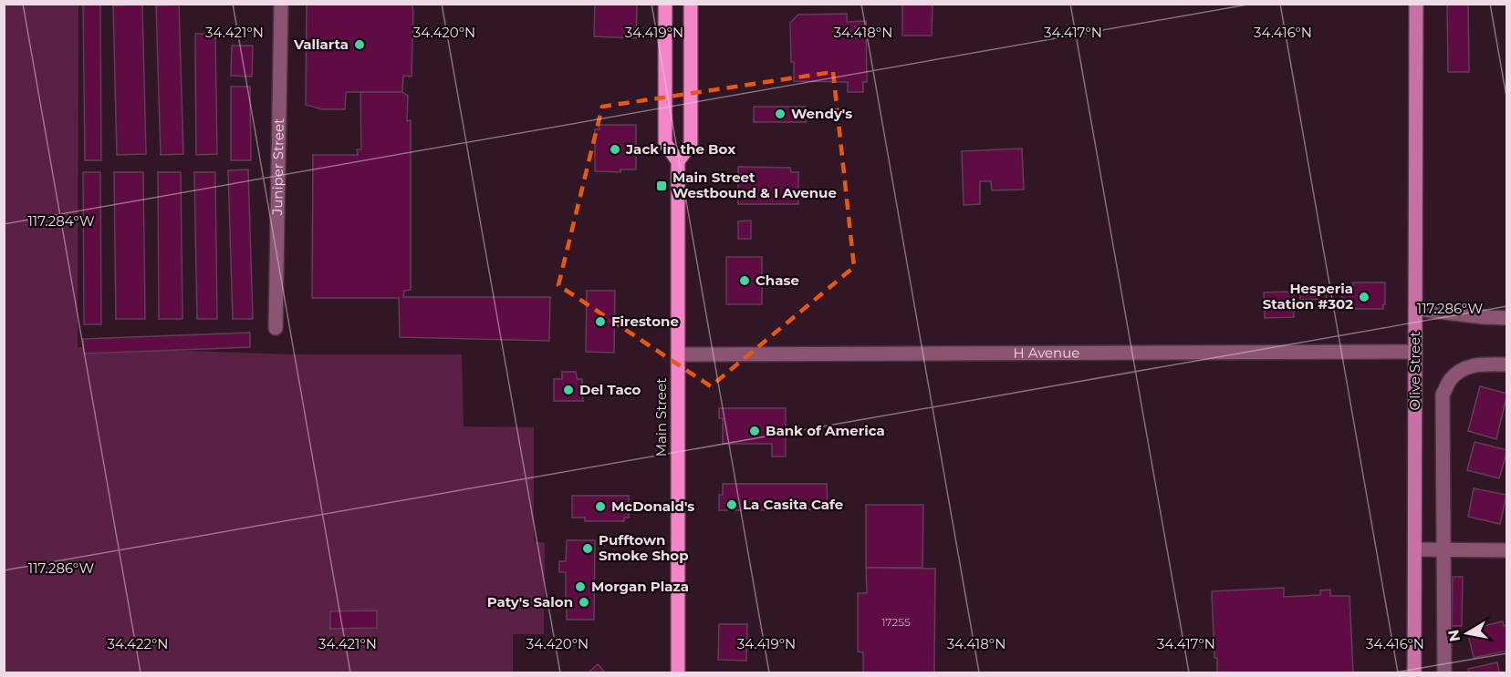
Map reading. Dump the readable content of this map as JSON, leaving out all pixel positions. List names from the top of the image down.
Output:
{
  "streets": {
    "main road": ["Main Street"],
    "street": ["Juniper Street", "H Avenue", "Olive Street"]
  },
  "crossings": [
    ["H Avenue", "Olive Street"],
    ["H Avenue", "Main Street"]
  ],
  "places": {
    "other": [
      "Vallarta",
      "Wendy's",
      "Jack in the Box",
      "Chase",
      "Hesperia Station #302",
      "Firestone",
      "Del Taco",
      "Bank of America",
      "La Casita Cafe",
      "McDonald's",
      "Pufftown Smoke Shop",
      "Morgan Plaza",
      "Paty's Salon"
    ],
    "transit": ["Main Street Westbound & I Avenue"]
  },
  "house_numbers": ["17255"],
  "north": "left",
  "coordinates": [
    "34.421°N",
    "34.420°N",
    "34.419°N",
    "34.418°N",
    "34.417°N",
    "34.416°N",
    "117.284°W",
    "117.286°W",
    "34.422°N"
  ]
}
